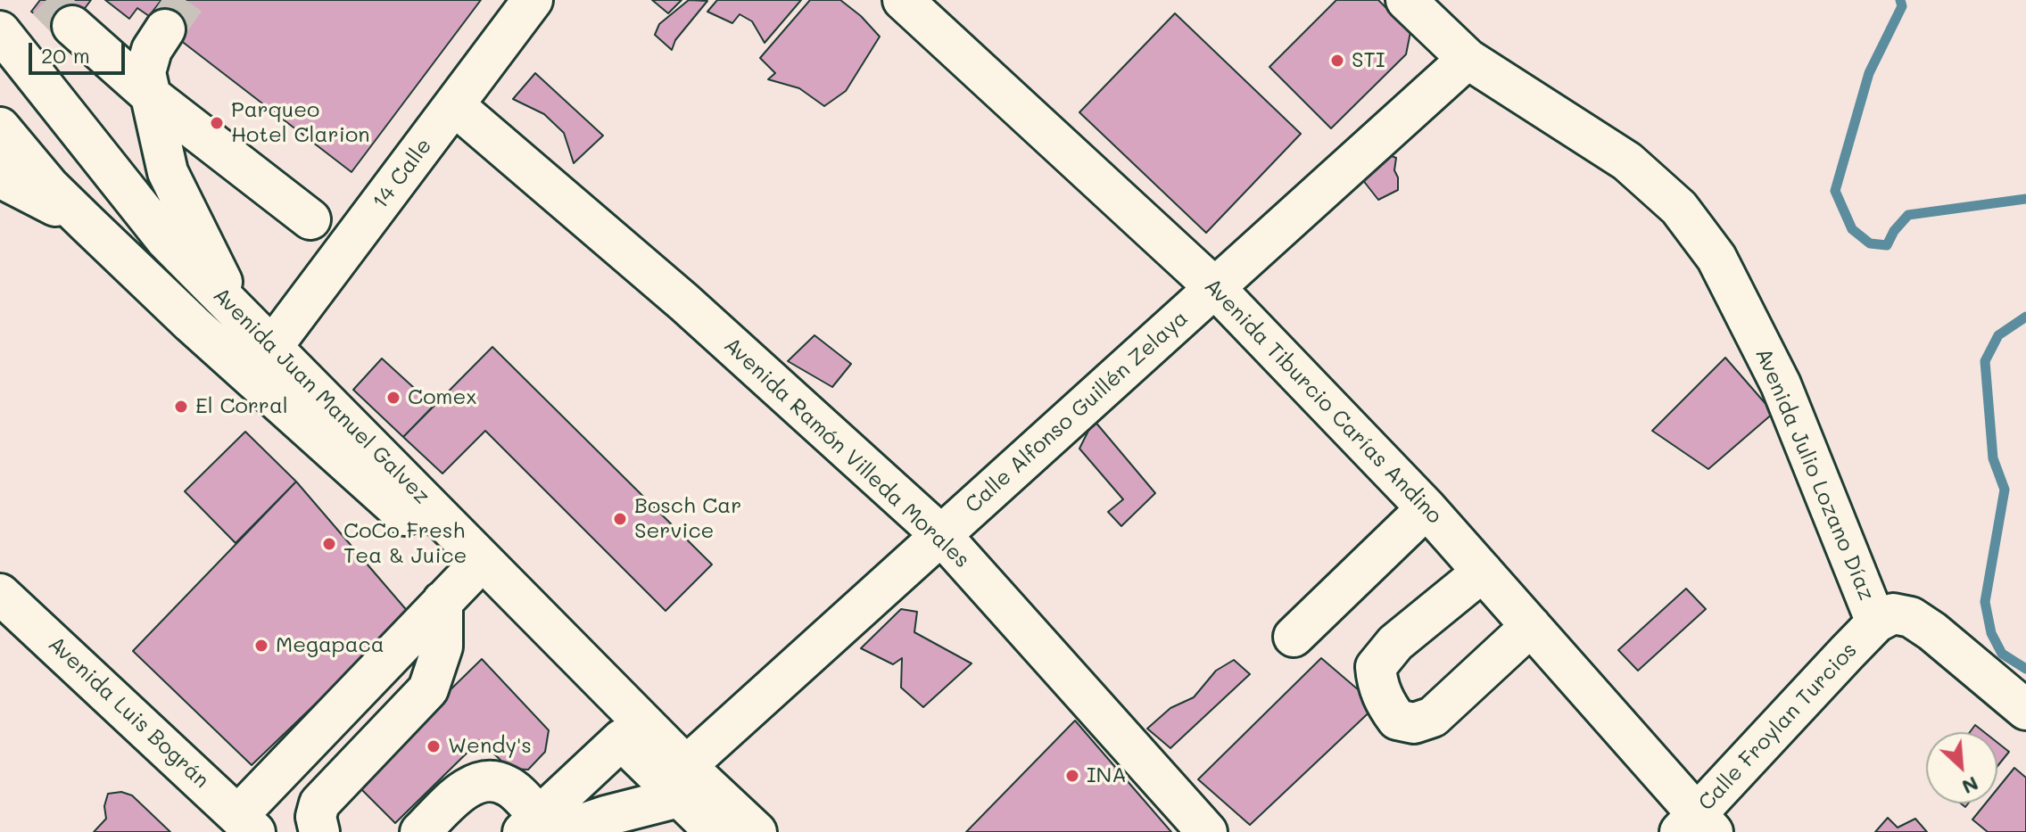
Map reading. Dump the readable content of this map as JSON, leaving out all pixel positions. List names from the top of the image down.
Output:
{
  "streets": {
    "street": [
      "14 Calle",
      "Avenida Juan Manuel Galvez",
      "Avenida Tiburcio Carías Andino",
      "Calle Alfonso Guillén Zelaya",
      "Avenida Ramón Villeda Morales",
      "Avenida Julio Lozano Díaz",
      "Avenida Luis Bográn",
      "Calle Froylan Turcios"
    ]
  },
  "crossings": [
    ["14 Calle", "Avenida Juan Manuel Galvez"],
    ["14 Calle", "Avenida Ramón Villeda Morales"],
    ["Avenida Juan Manuel Galvez", "Calle Alfonso Guillén Zelaya"],
    ["Avenida Tiburcio Carías Andino", "Calle Alfonso Guillén Zelaya"],
    ["Avenida Tiburcio Carías Andino", "Calle Froylan Turcios"],
    ["Calle Alfonso Guillén Zelaya", "Avenida Ramón Villeda Morales"],
    ["Calle Alfonso Guillén Zelaya", "Avenida Julio Lozano Díaz"],
    ["Avenida Julio Lozano Díaz", "Calle Froylan Turcios"]
  ],
  "places": [
    "STI",
    "Parqueo Hotel Clarion",
    "Comex",
    "El Corral",
    "Bosch Car Service",
    "CoCo Fresh Tea & Juice",
    "Megapaca",
    "Wendy's",
    "INA"
  ],
  "scale_bar": "20 m",
  "north": "bottom right"
}
